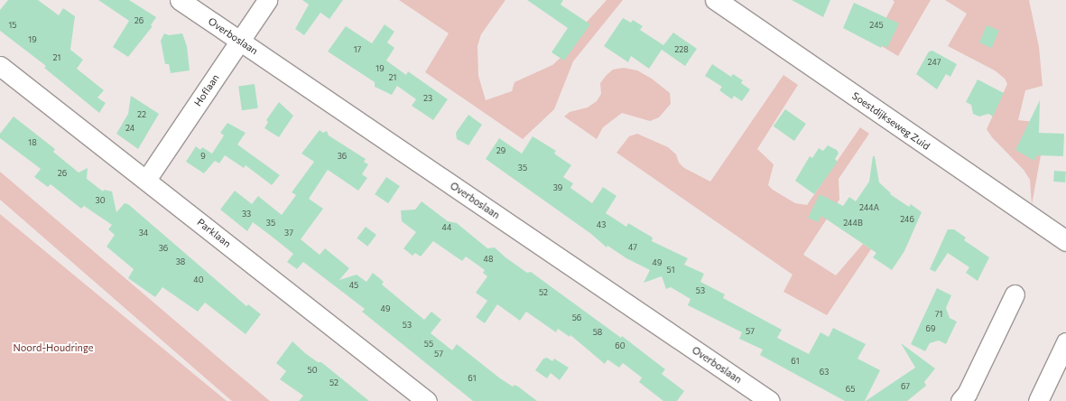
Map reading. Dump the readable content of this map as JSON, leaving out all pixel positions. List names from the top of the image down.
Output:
{
  "streets": {
    "main road": ["Soestdijkseweg Zuid"],
    "street": ["Overboslaan", "Hoflaan", "Parklaan"]
  },
  "crossings": [
    ["Overboslaan", "Hoflaan"],
    ["Hoflaan", "Parklaan"]
  ],
  "parks": ["Noord-Houdringe"],
  "house_numbers": [
    "26",
    "15",
    "245",
    "19",
    "17",
    "228",
    "21",
    "247",
    "19",
    "21",
    "23",
    "22",
    "24",
    "18",
    "29",
    "9",
    "36",
    "35",
    "26",
    "39",
    "30",
    "244A",
    "33",
    "246",
    "35",
    "244B",
    "43",
    "44",
    "34",
    "37",
    "47",
    "36",
    "48",
    "38",
    "49",
    "51",
    "40",
    "45",
    "53",
    "52",
    "49",
    "71",
    "56",
    "53",
    "69",
    "57",
    "58",
    "55",
    "60",
    "57",
    "61",
    "50",
    "63",
    "61",
    "52",
    "67",
    "65"
  ]
}
